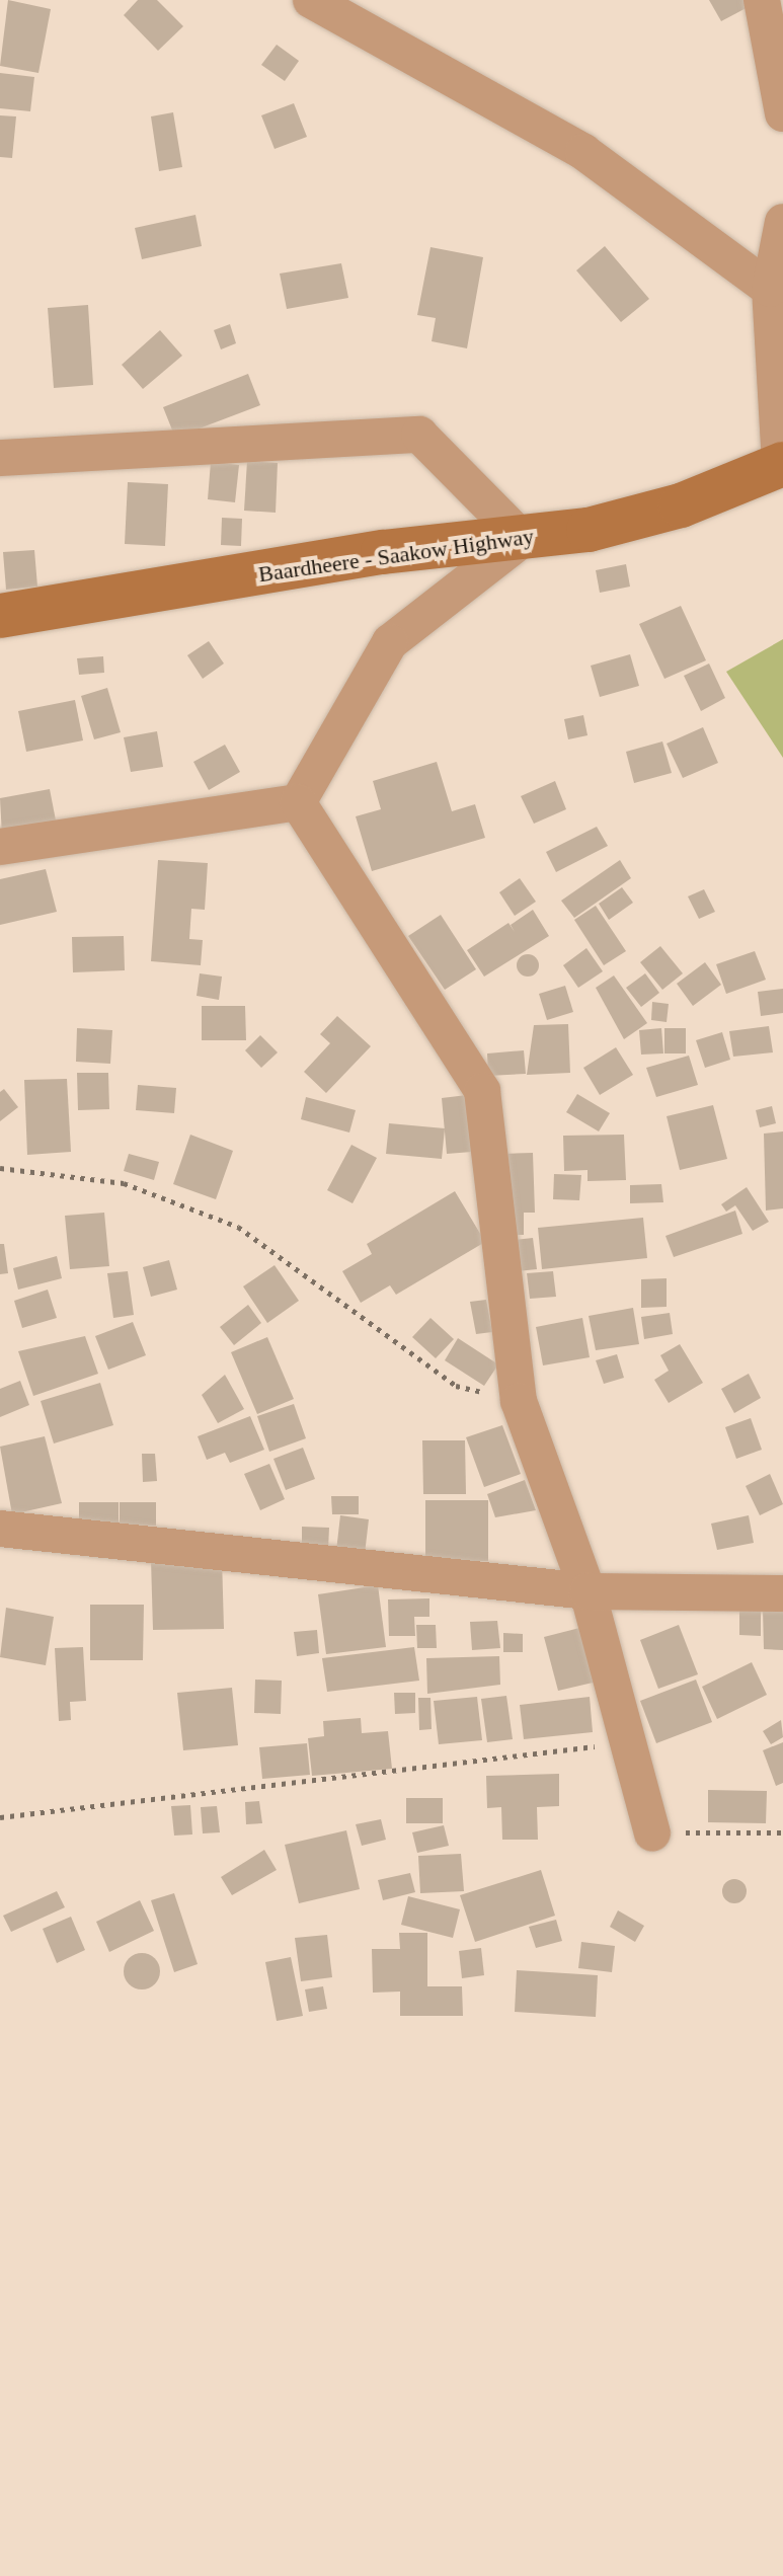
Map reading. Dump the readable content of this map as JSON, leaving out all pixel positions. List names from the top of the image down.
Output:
{
  "streets": {
    "main road": ["Baardheere - Saakow Highway"]
  }
}
